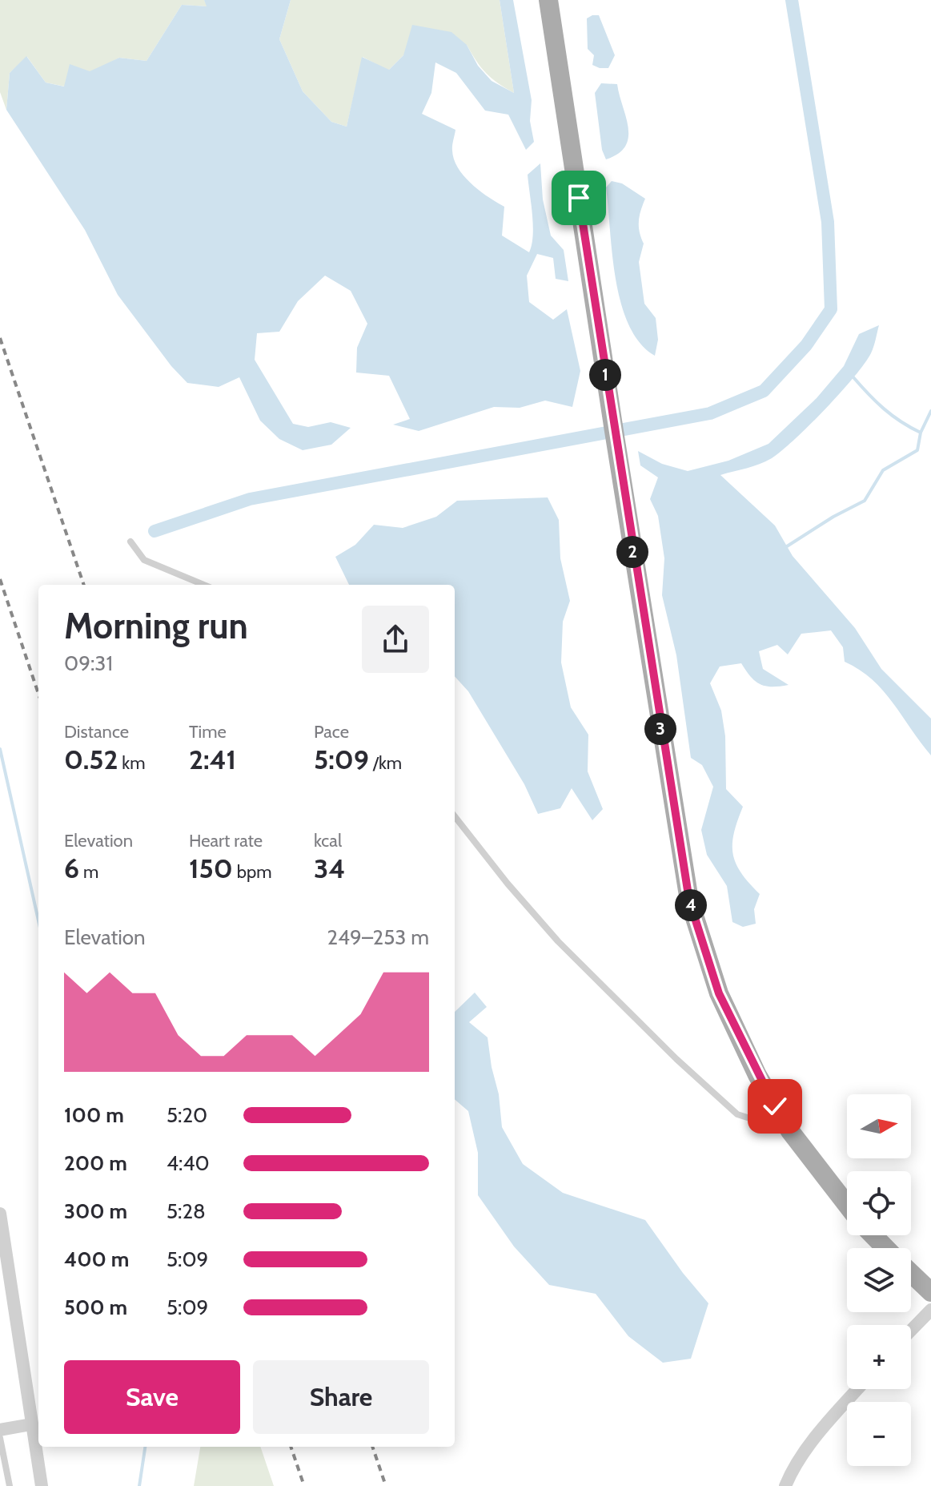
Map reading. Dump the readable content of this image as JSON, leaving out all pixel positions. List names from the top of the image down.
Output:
{
  "north": "right",
  "page": {
    "pins": [
      "1",
      "2",
      "3",
      "4"
    ],
    "heading": ["Morning run", "09:31"],
    "stats": [
      ["Distance", "0.52 km"],
      ["Time", "2:41"],
      ["Pace", "5:09 /km"],
      ["Elevation", "6 m"],
      ["Heart rate", "150 bpm"],
      ["kcal", "34"]
    ],
    "chart": ["Elevation", "249–253 m"],
    "list": [
      {
        "name": "100 m",
        "note": "5:20"
      },
      {
        "name": "200 m",
        "note": "4:40"
      },
      {
        "name": "300 m",
        "note": "5:28"
      },
      {
        "name": "400 m",
        "note": "5:09"
      },
      {
        "name": "500 m",
        "note": "5:09"
      }
    ],
    "map_buttons": ["+", "−"],
    "buttons": ["Save", "Share"]
  }
}
